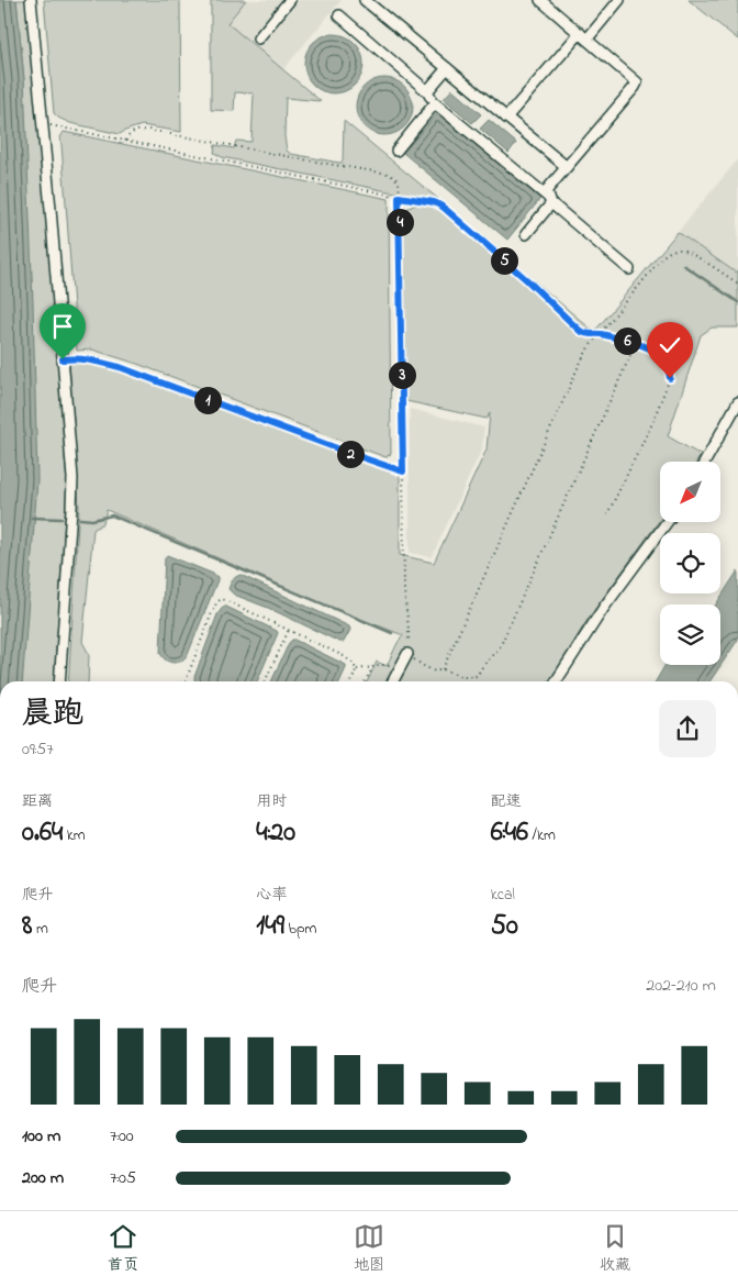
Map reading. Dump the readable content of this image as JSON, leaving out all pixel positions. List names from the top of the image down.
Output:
{
  "north": "bottom left",
  "page": {
    "pins": [
      "4",
      "5",
      "6",
      "3",
      "1",
      "2"
    ],
    "heading": ["晨跑", "09:57"],
    "stats": [
      ["距离", "0.64 km"],
      ["用时", "4:20"],
      ["配速", "6:46 /km"],
      ["爬升", "8 m"],
      ["心率", "149 bpm"],
      ["kcal", "50"]
    ],
    "chart": ["爬升", "202–210 m"],
    "list": [
      {
        "name": "100 m",
        "note": "7:00"
      },
      {
        "name": "200 m",
        "note": "7:05"
      }
    ],
    "tabs": ["首页", "地图", "收藏"]
  }
}
